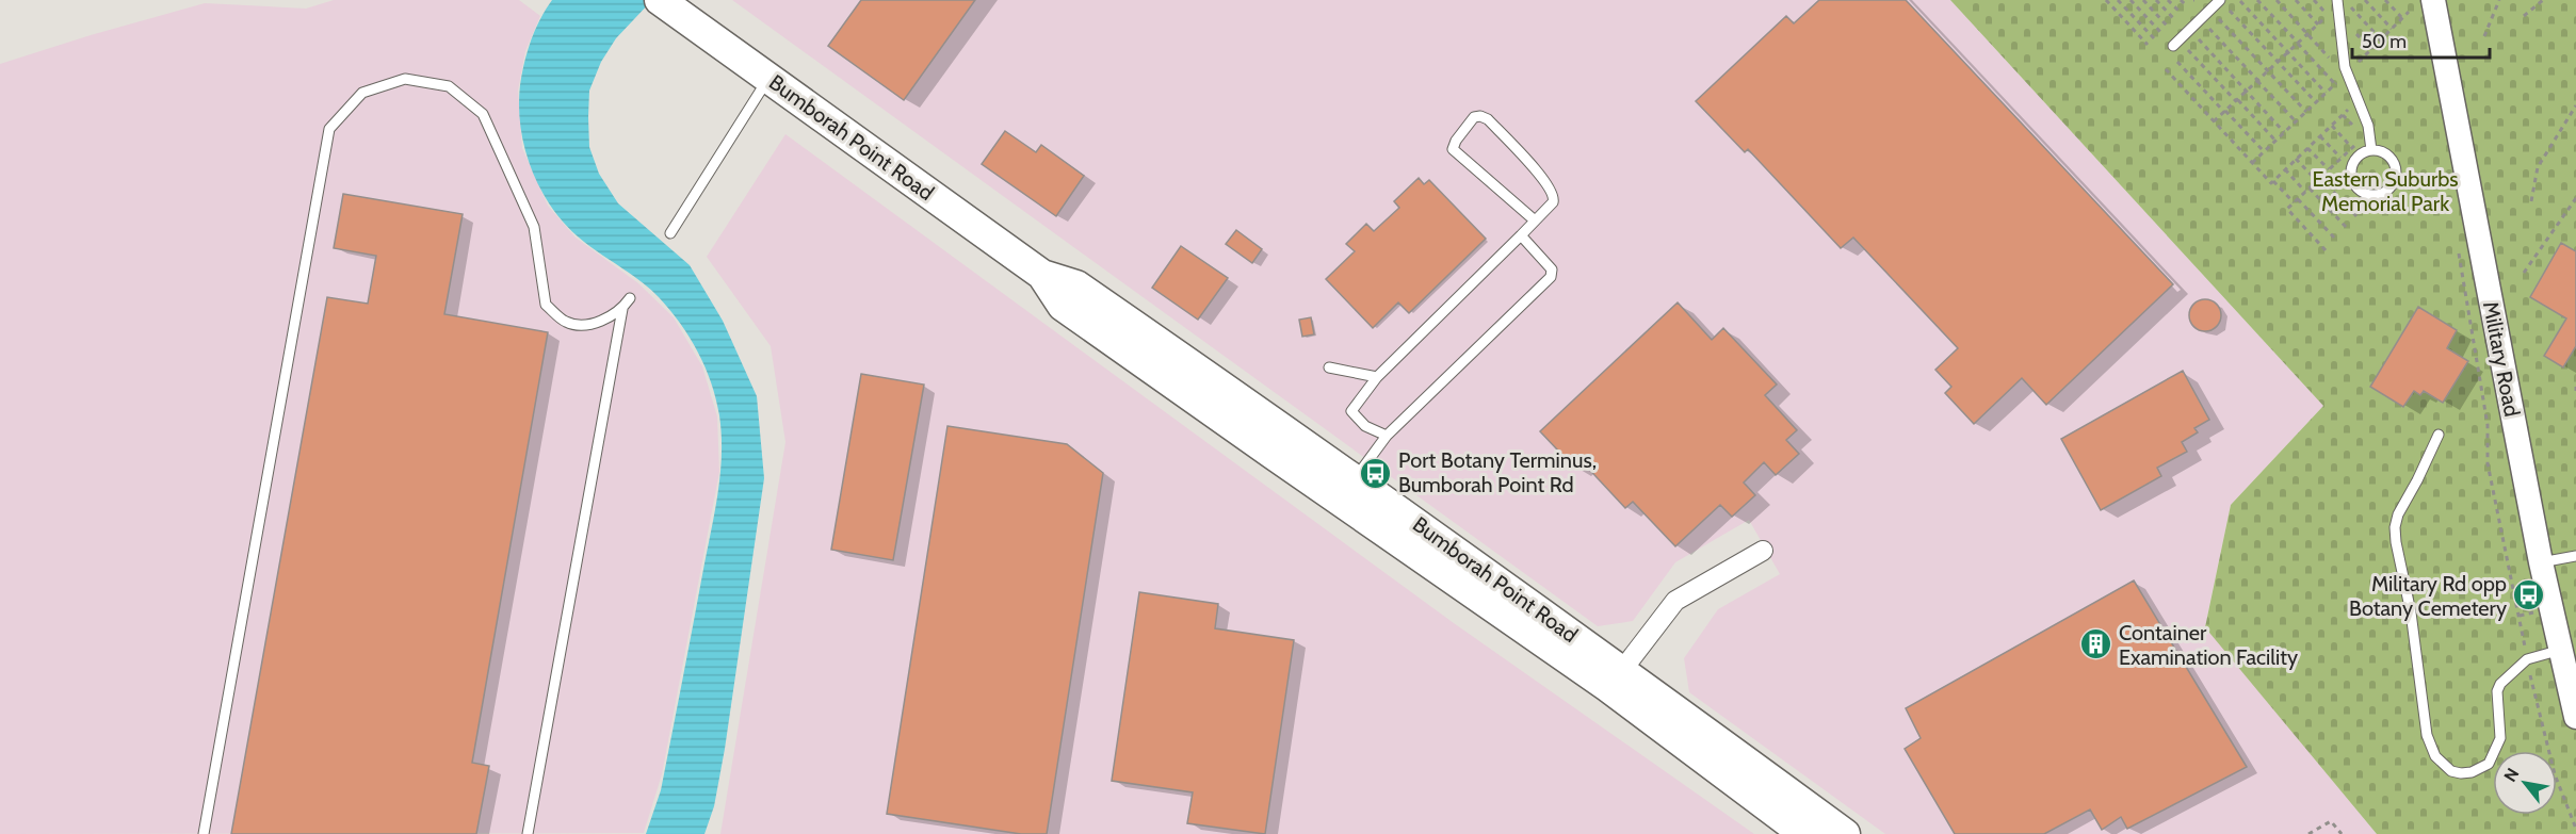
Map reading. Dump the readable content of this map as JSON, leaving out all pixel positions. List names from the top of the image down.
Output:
{
  "streets": {
    "main road": ["Bumborah Point Road"],
    "street": ["Military Road"]
  },
  "parks": ["Eastern Suburbs Memorial Park"],
  "places": {
    "bus stop": ["Port Botany Terminus, Bumborah Point Rd", "Military Rd opp Botany Cemetery"],
    "building": ["Container Examination Facility"]
  },
  "scale_bar": "50 m",
  "north": "top left"
}
